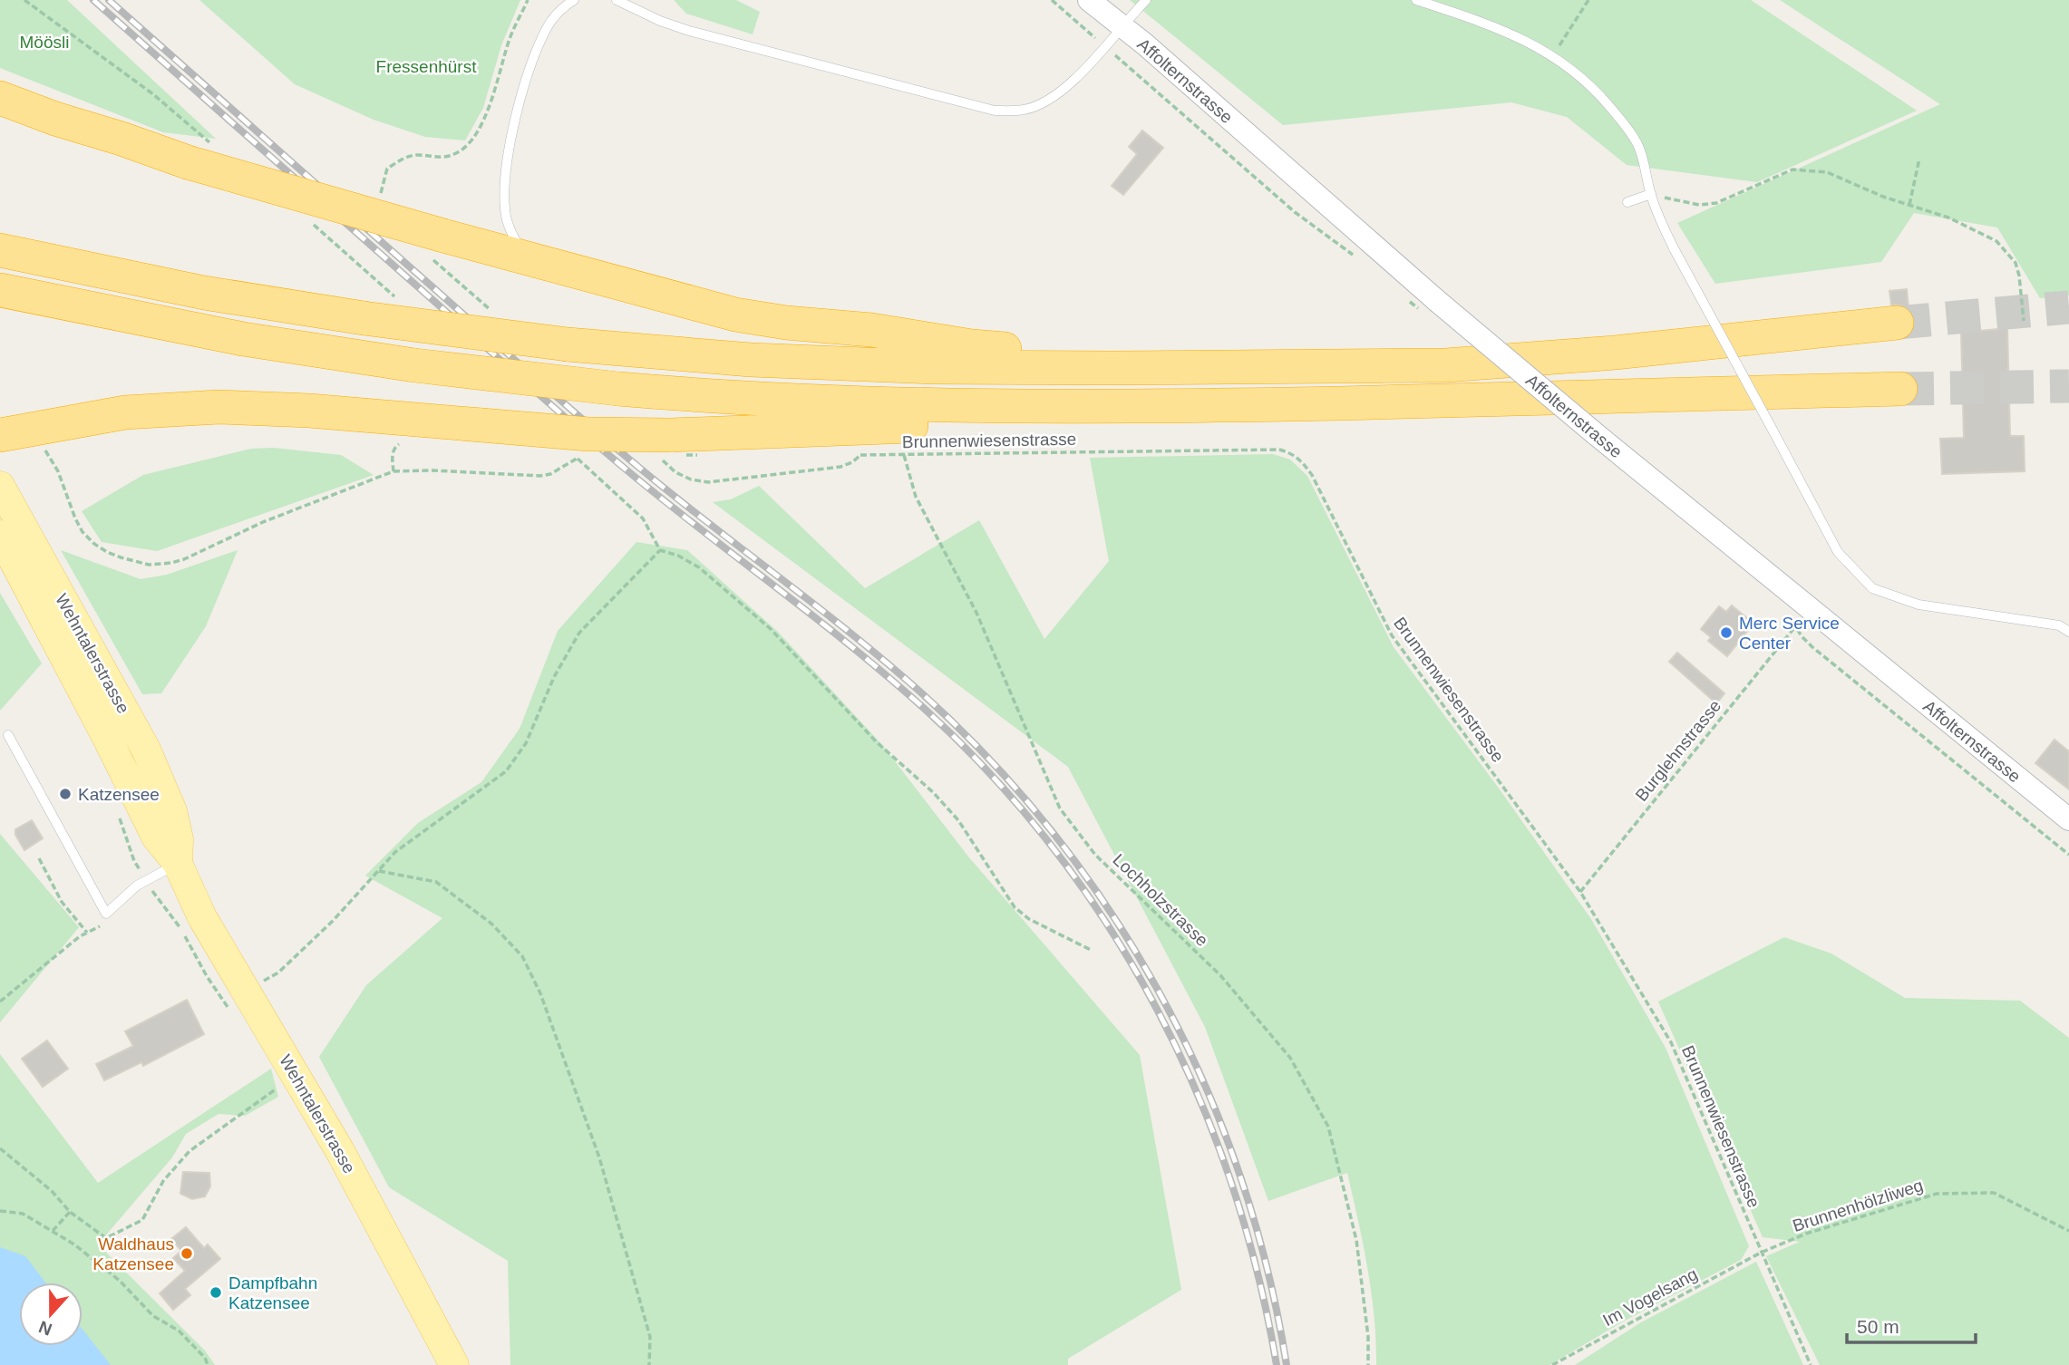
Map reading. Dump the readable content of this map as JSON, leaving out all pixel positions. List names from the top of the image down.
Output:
{
  "streets": {
    "main road": ["Wehntalerstrasse"],
    "street": ["Affolternstrasse"],
    "path": [
      "Brunnenwiesenstrasse",
      "Burglehnstrasse",
      "Lochholzstrasse",
      "Brunnenhölzliweg",
      "Im Vogelsang"
    ]
  },
  "crossings": [
    ["Brunnenwiesenstrasse", "Burglehnstrasse"],
    ["Brunnenwiesenstrasse", "Lochholzstrasse"],
    ["Brunnenwiesenstrasse", "Brunnenhölzliweg"],
    ["Brunnenwiesenstrasse", "Im Vogelsang"],
    ["Brunnenhölzliweg", "Im Vogelsang"]
  ],
  "parks": ["Möösli", "Fressenhürst"],
  "places": [
    "Merc Service Center",
    "Katzensee",
    "Waldhaus Katzensee",
    "Dampfbahn Katzensee"
  ],
  "scale_bar": "50 m",
  "north": "bottom"
}
